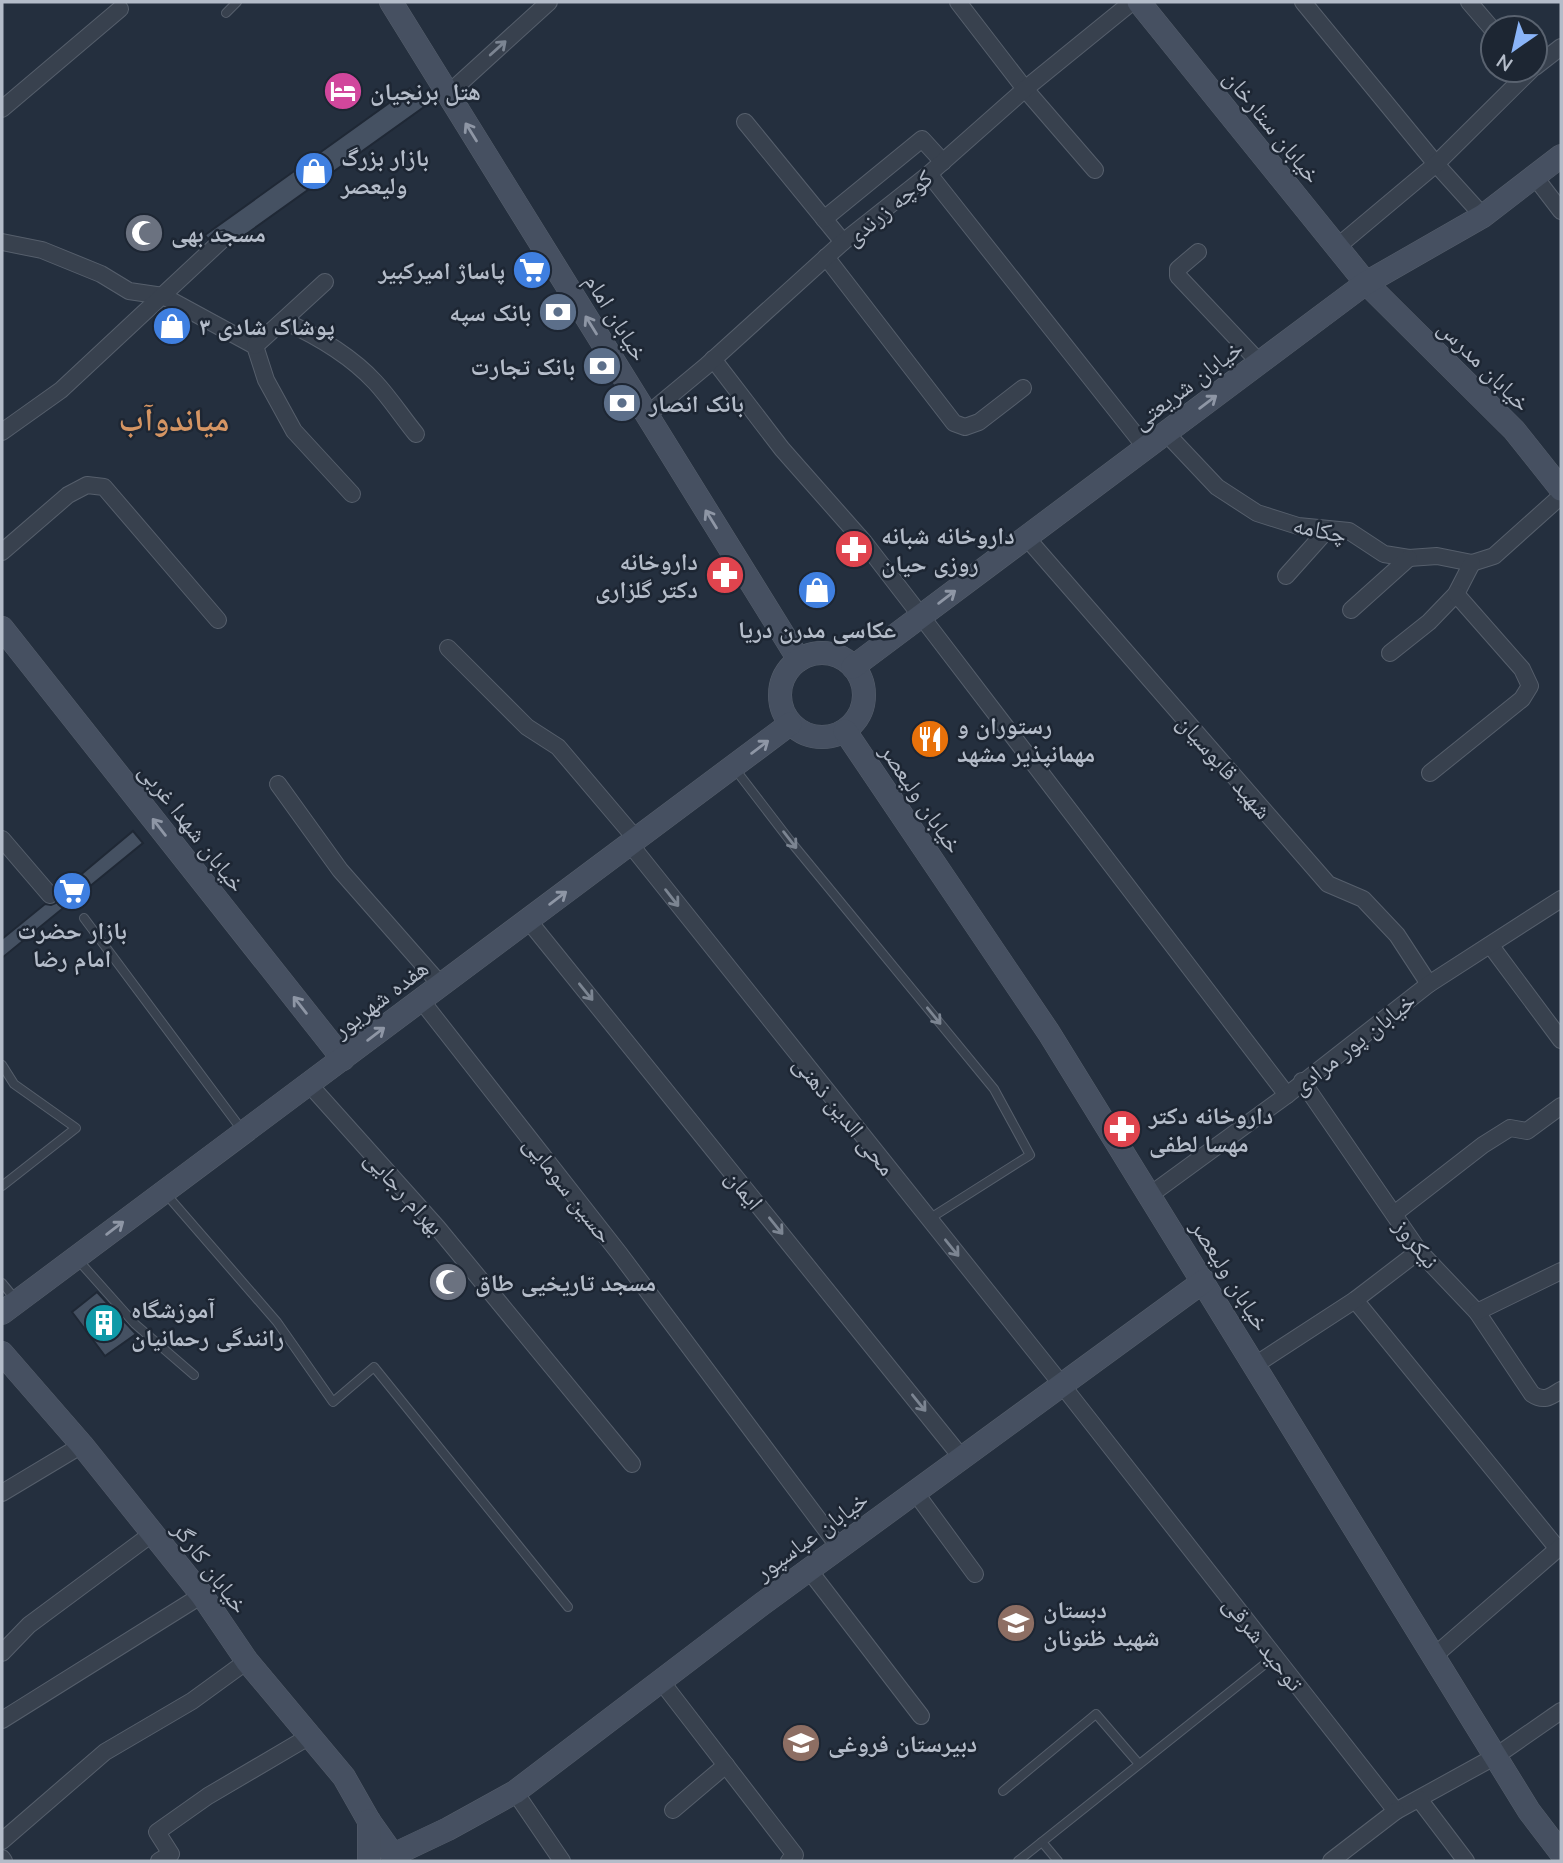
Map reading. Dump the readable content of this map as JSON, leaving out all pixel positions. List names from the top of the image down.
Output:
{
  "streets": {
    "main road": [
      "خیابان ستارخان",
      "خیابان امام",
      "خیابان مدرس",
      "خیابان شریعتی",
      "خیابان ولیعصر",
      "خیابان شهدا غربی",
      "هفده شهریور",
      "خیابان عباسپور",
      "خیابان کارگر"
    ],
    "street": [
      "کوچه زرندی",
      "چکامه",
      "شهید قابوسیان",
      "خیابان پور مرادی",
      "محی الدین ذهنی",
      "حسین سومایی",
      "ایمان",
      "بهرام رجایی",
      "نیکروز",
      "توحید شرقی"
    ]
  },
  "crossings": [
    ["خیابان ستارخان", "خیابان مدرس"],
    ["خیابان ستارخان", "خیابان شریعتی"],
    ["کوچه زرندی", "خیابان امام"],
    ["خیابان امام", "خیابان شریعتی"],
    ["خیابان امام", "خیابان ولیعصر"],
    ["خیابان امام", "هفده شهریور"],
    ["خیابان مدرس", "خیابان شریعتی"],
    ["خیابان شریعتی", "چکامه"],
    ["خیابان شریعتی", "شهید قابوسیان"],
    ["خیابان شریعتی", "خیابان ولیعصر"],
    ["خیابان شریعتی", "هفده شهریور"],
    ["شهید قابوسیان", "خیابان پور مرادی"],
    ["خیابان ولیعصر", "هفده شهریور"],
    ["خیابان ولیعصر", "خیابان پور مرادی"],
    ["خیابان ولیعصر", "خیابان عباسپور"],
    ["خیابان شهدا غربی", "هفده شهریور"],
    ["هفده شهریور", "محی الدین ذهنی"],
    ["هفده شهریور", "حسین سومایی"],
    ["هفده شهریور", "ایمان"],
    ["هفده شهریور", "بهرام رجایی"],
    ["خیابان پور مرادی", "نیکروز"],
    ["محی الدین ذهنی", "خیابان عباسپور"],
    ["محی الدین ذهنی", "توحید شرقی"],
    ["حسین سومایی", "خیابان عباسپور"],
    ["ایمان", "خیابان عباسپور"],
    ["خیابان عباسپور", "خیابان کارگر"],
    ["خیابان عباسپور", "توحید شرقی"]
  ],
  "one_way": [
    "خیابان امام",
    "خیابان شهدا غربی",
    "هفده شهریور",
    "محی الدین ذهنی",
    "ایمان"
  ],
  "districts": ["میاندوآب"],
  "places": {
    "hotel": ["هتل برنجیان"],
    "shop": ["بازار بزرگ ولیعصر", "پوشاک شادی ۳", "عکاسی مدرن دریا"],
    "mosque": ["مسجد بهی", "مسجد تاریخیی طاق"],
    "supermarket": ["پاساژ امیرکبیر", "بازار حضرت امام رضا"],
    "bank": ["بانک سپه", "بانک تجارت", "بانک انصار"],
    "pharmacy": ["داروخانه شبانه روزی حیان", "داروخانه دکتر گلزاری", "داروخانه دکتر مهسا لطفی"],
    "restaurant": ["رستوران و مهمانپذیر مشهد"],
    "building": ["آموزشگاه رانندگی رحمانیان"],
    "school or university": ["دبستان شهید ظنونان", "دبیرستان فروغی"]
  },
  "north": "bottom left"
}
